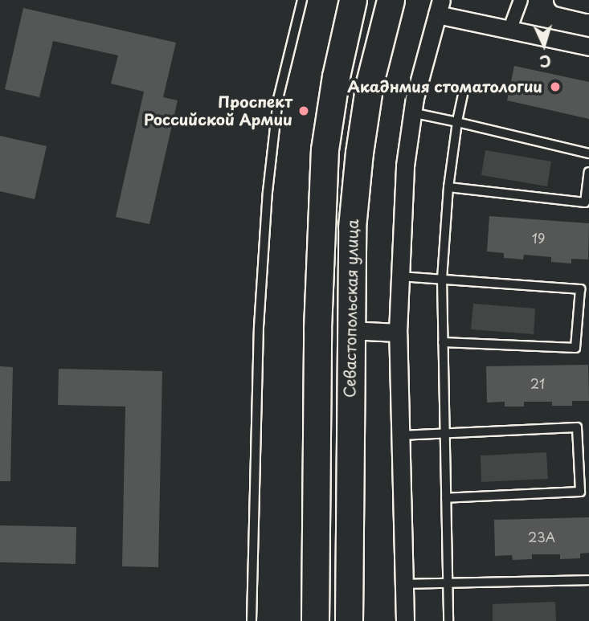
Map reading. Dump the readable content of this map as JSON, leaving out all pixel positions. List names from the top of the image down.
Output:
{
  "streets": {
    "main road": ["Севастопольская улица"]
  },
  "places": ["Акаднмия стоматологии", "Проспект Российской Армии"],
  "house_numbers": ["19", "21", "23А"],
  "north": "bottom"
}
